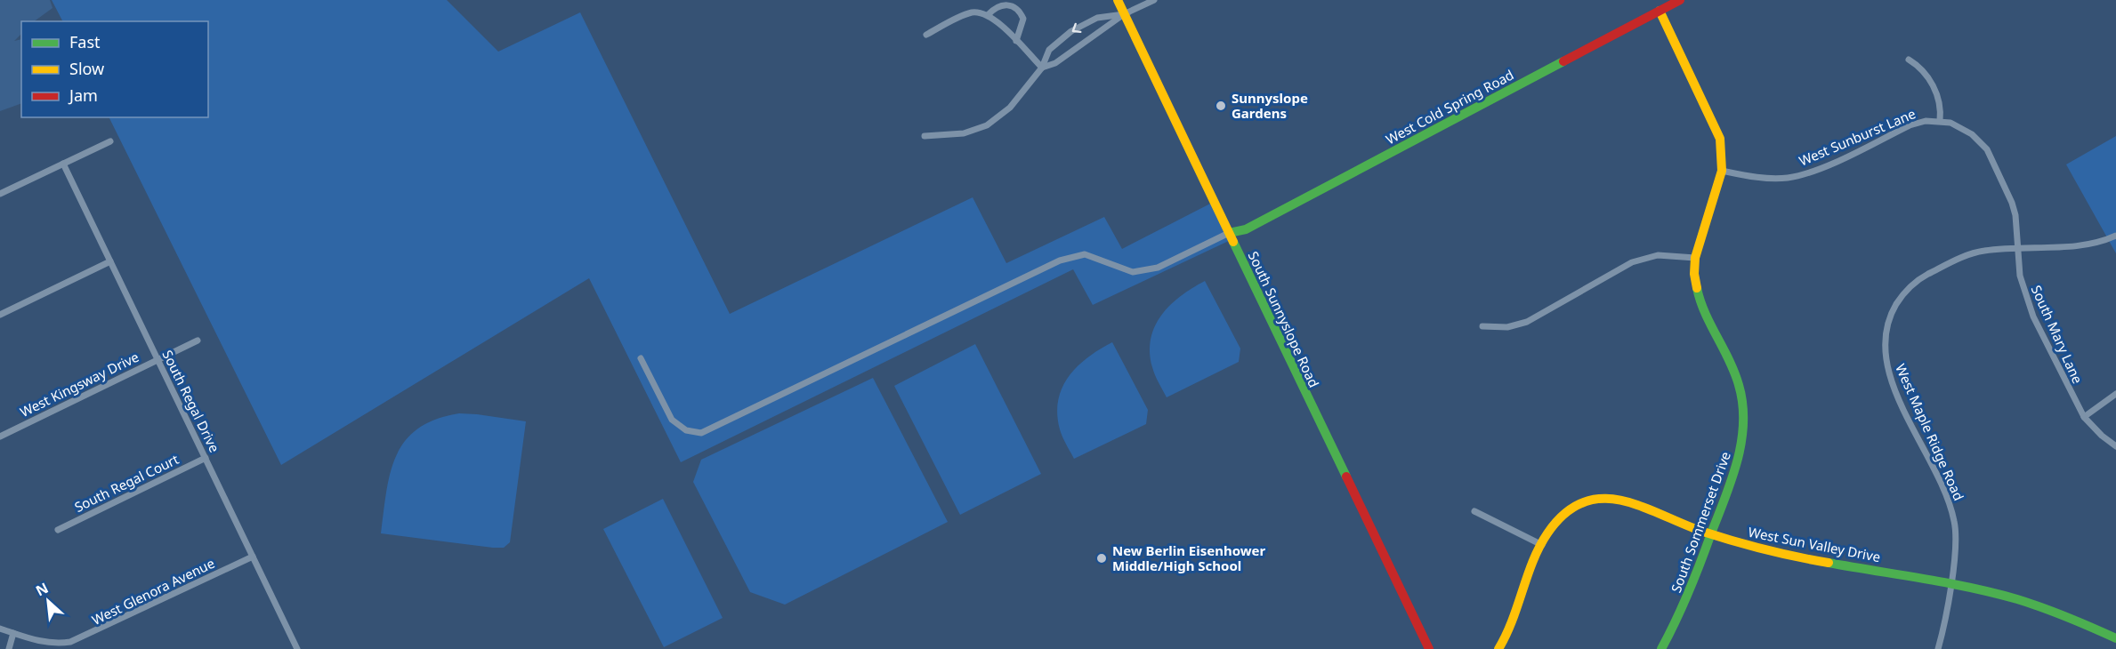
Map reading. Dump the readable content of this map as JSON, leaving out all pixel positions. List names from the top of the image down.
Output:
{
  "streets": {
    "street": [
      "West Cold Spring Road",
      "West Sunburst Lane",
      "South Sunnyslope Road",
      "South Mary Lane",
      "West Kingsway Drive",
      "South Regal Drive",
      "West Maple Ridge Road",
      "South Regal Court",
      "South Sommerset Drive",
      "West Sun Valley Drive",
      "West Glenora Avenue"
    ]
  },
  "crossings": [
    ["West Cold Spring Road", "South Sunnyslope Road"],
    ["West Cold Spring Road", "South Sommerset Drive"],
    ["West Sunburst Lane", "South Mary Lane"],
    ["West Sunburst Lane", "South Sommerset Drive"],
    ["South Mary Lane", "West Maple Ridge Road"],
    ["West Kingsway Drive", "South Regal Drive"],
    ["South Regal Drive", "South Regal Court"],
    ["South Regal Drive", "West Glenora Avenue"],
    ["West Maple Ridge Road", "West Sun Valley Drive"],
    ["South Sommerset Drive", "West Sun Valley Drive"]
  ],
  "places": ["Sunnyslope Gardens", "New Berlin Eisenhower Middle/High School"],
  "legend": ["Fast", "Slow", "Jam"],
  "north": "top left"
}
